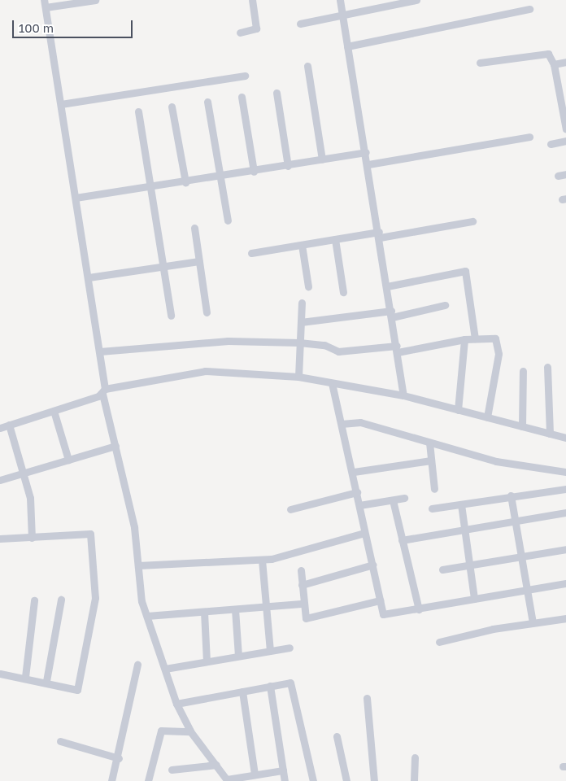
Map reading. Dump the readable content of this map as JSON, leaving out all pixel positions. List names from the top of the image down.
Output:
{
  "scale_bar": "100 m"
}
